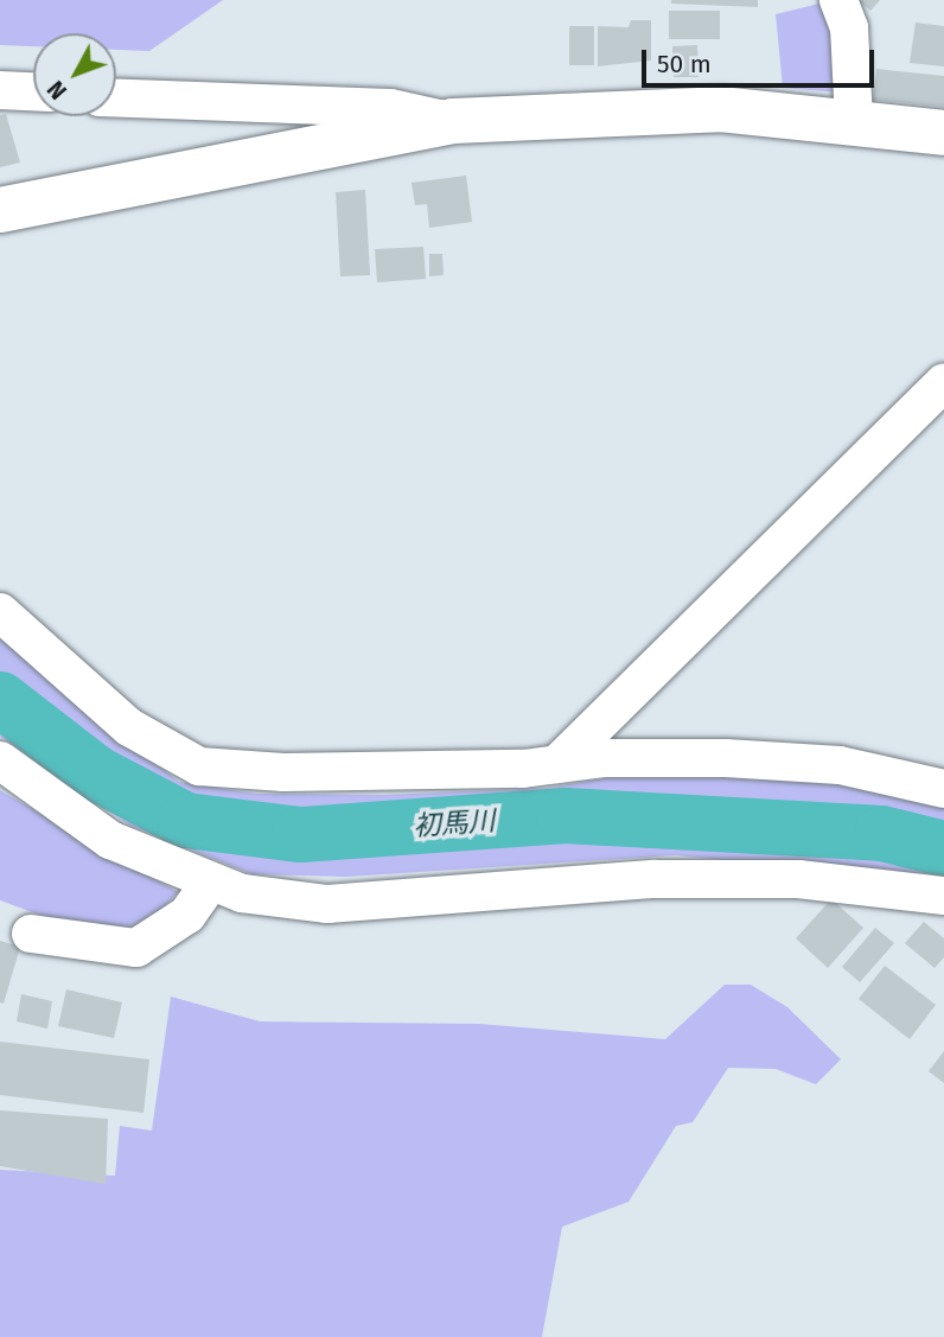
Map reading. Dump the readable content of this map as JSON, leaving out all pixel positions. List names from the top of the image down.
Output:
{
  "water": ["初馬川"],
  "scale_bar": "50 m",
  "north": "bottom left"
}
